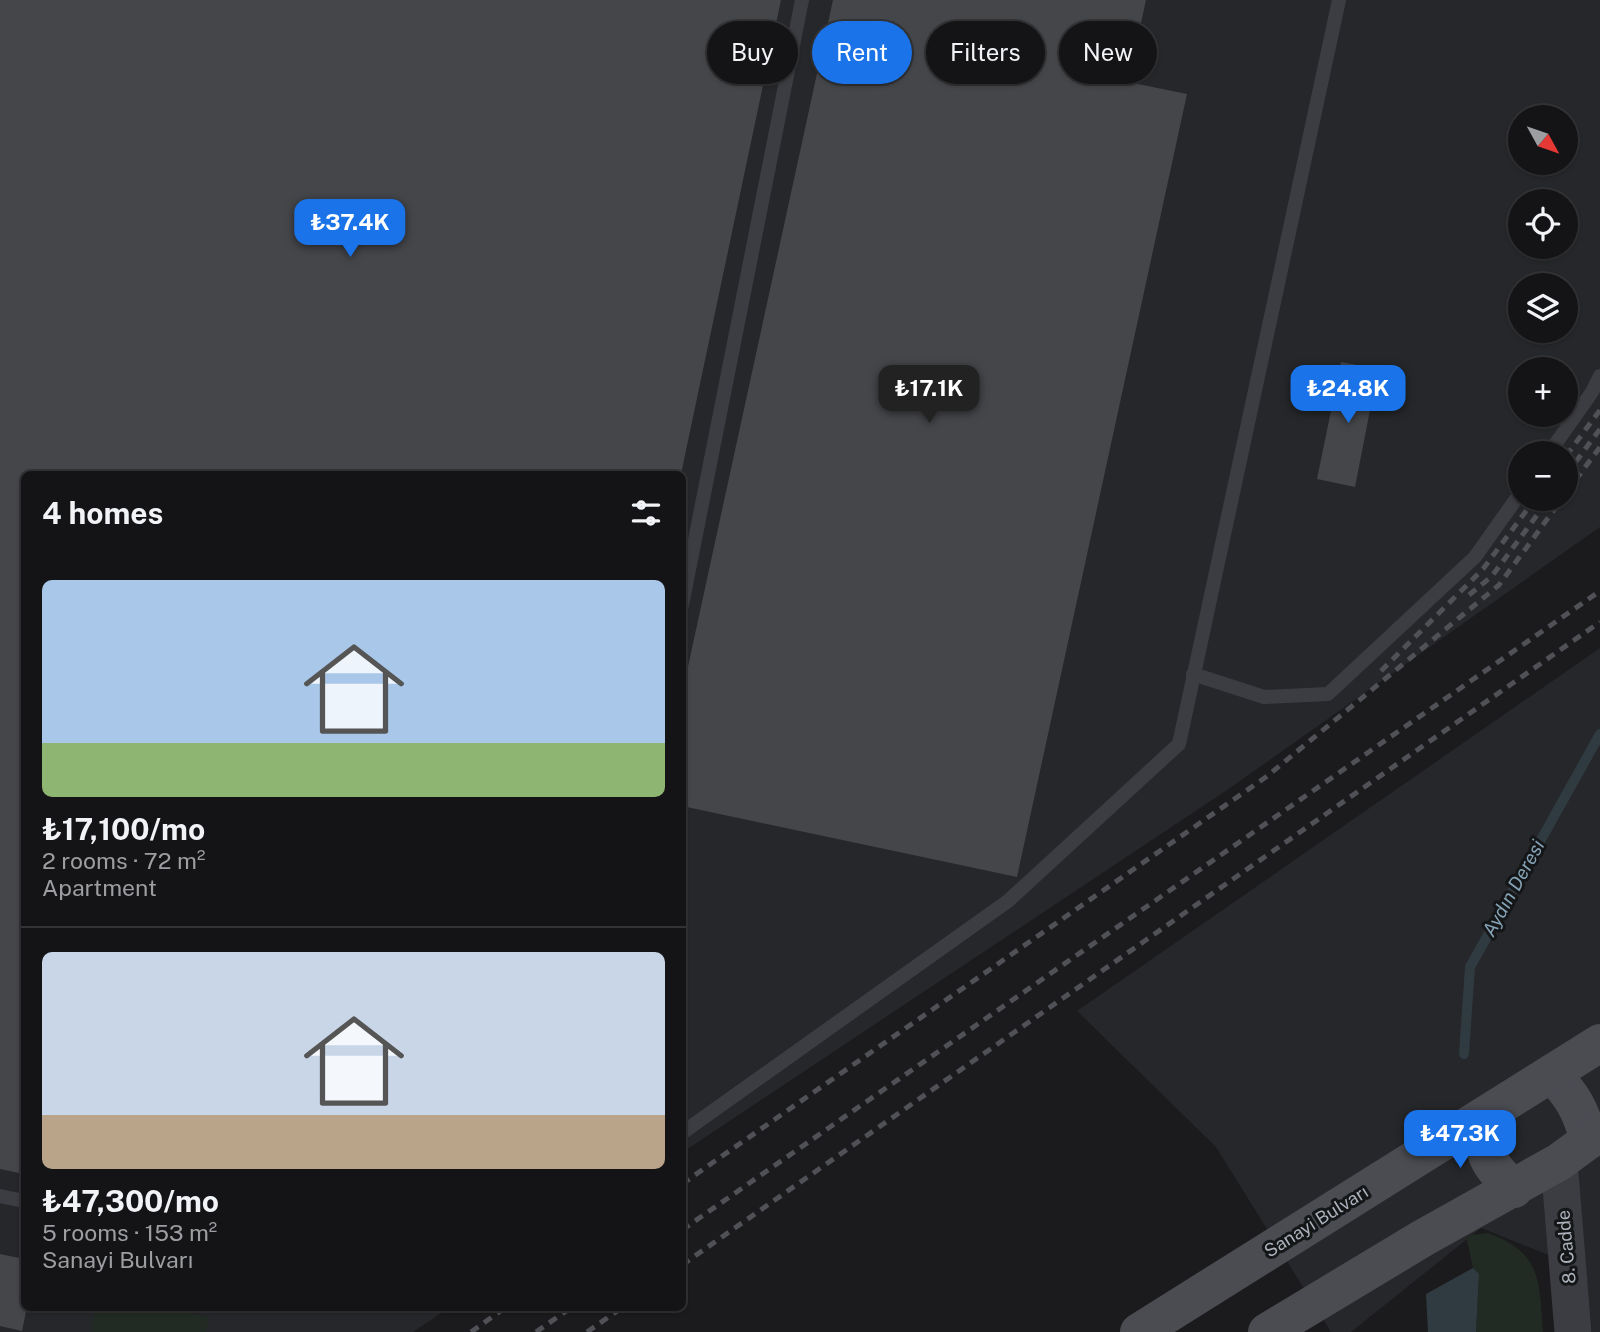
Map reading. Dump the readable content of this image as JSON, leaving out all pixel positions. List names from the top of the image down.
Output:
{
  "streets": {
    "main road": ["Sanayi Bulvarı"],
    "street": ["8. Cadde"]
  },
  "water": ["Aydın Deresi"],
  "north": "bottom right",
  "page": {
    "chip": [
      "Buy",
      "Rent",
      "Filters",
      "New"
    ],
    "map_buttons": ["+", "−"],
    "price": [
      "₺37.4K",
      "₺17.1K",
      "₺24.8K",
      "₺47.3K"
    ],
    "heading": "4 homes",
    "list": [
      {
        "name": "₺17,100/mo",
        "note": "2 rooms · 72 m² · Apartment"
      },
      {
        "name": "₺47,300/mo",
        "note": "5 rooms · 153 m² · Sanayi Bulvarı"
      }
    ]
  }
}
